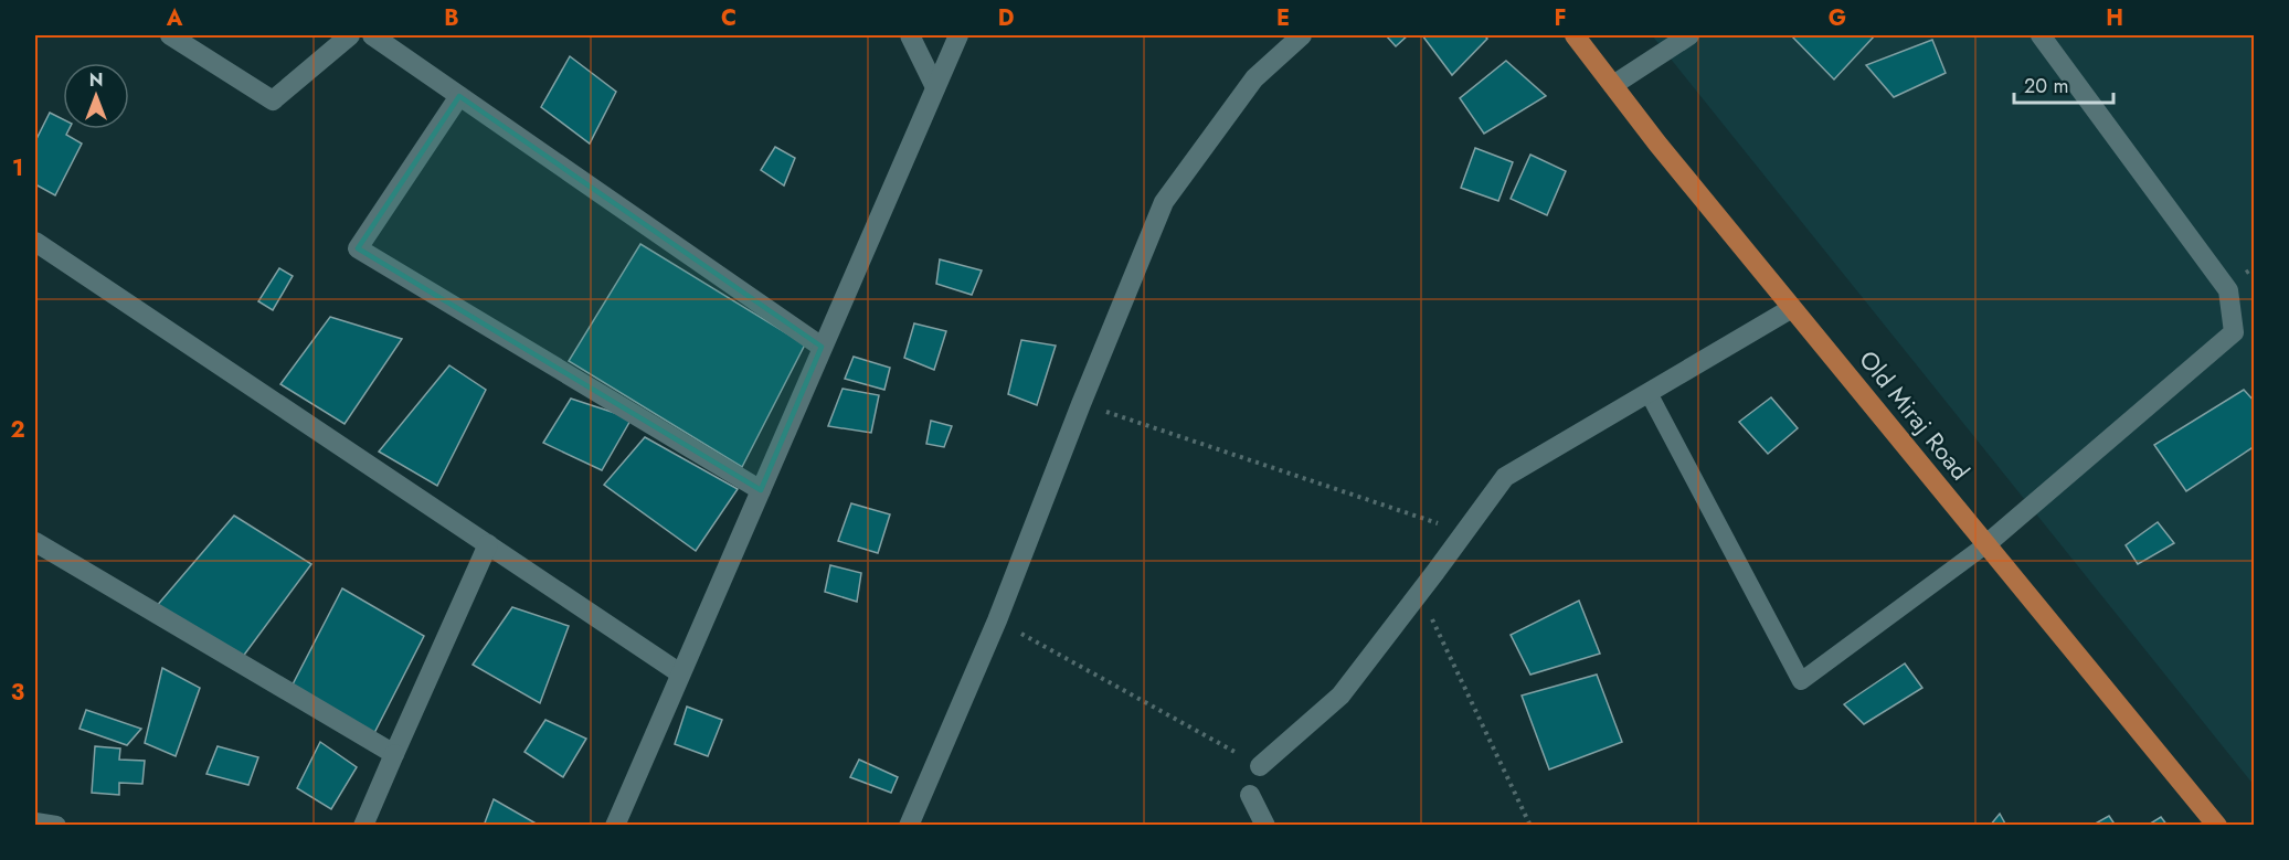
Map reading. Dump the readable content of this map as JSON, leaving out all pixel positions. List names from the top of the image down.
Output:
{
  "streets": {
    "main road": ["Old Miraj Road"]
  },
  "scale_bar": "20 m",
  "north": "top",
  "grid": {
    "columns": [
      "A",
      "B",
      "C",
      "D",
      "E",
      "F",
      "G",
      "H"
    ],
    "rows": ["1", "2", "3"]
  }
}
